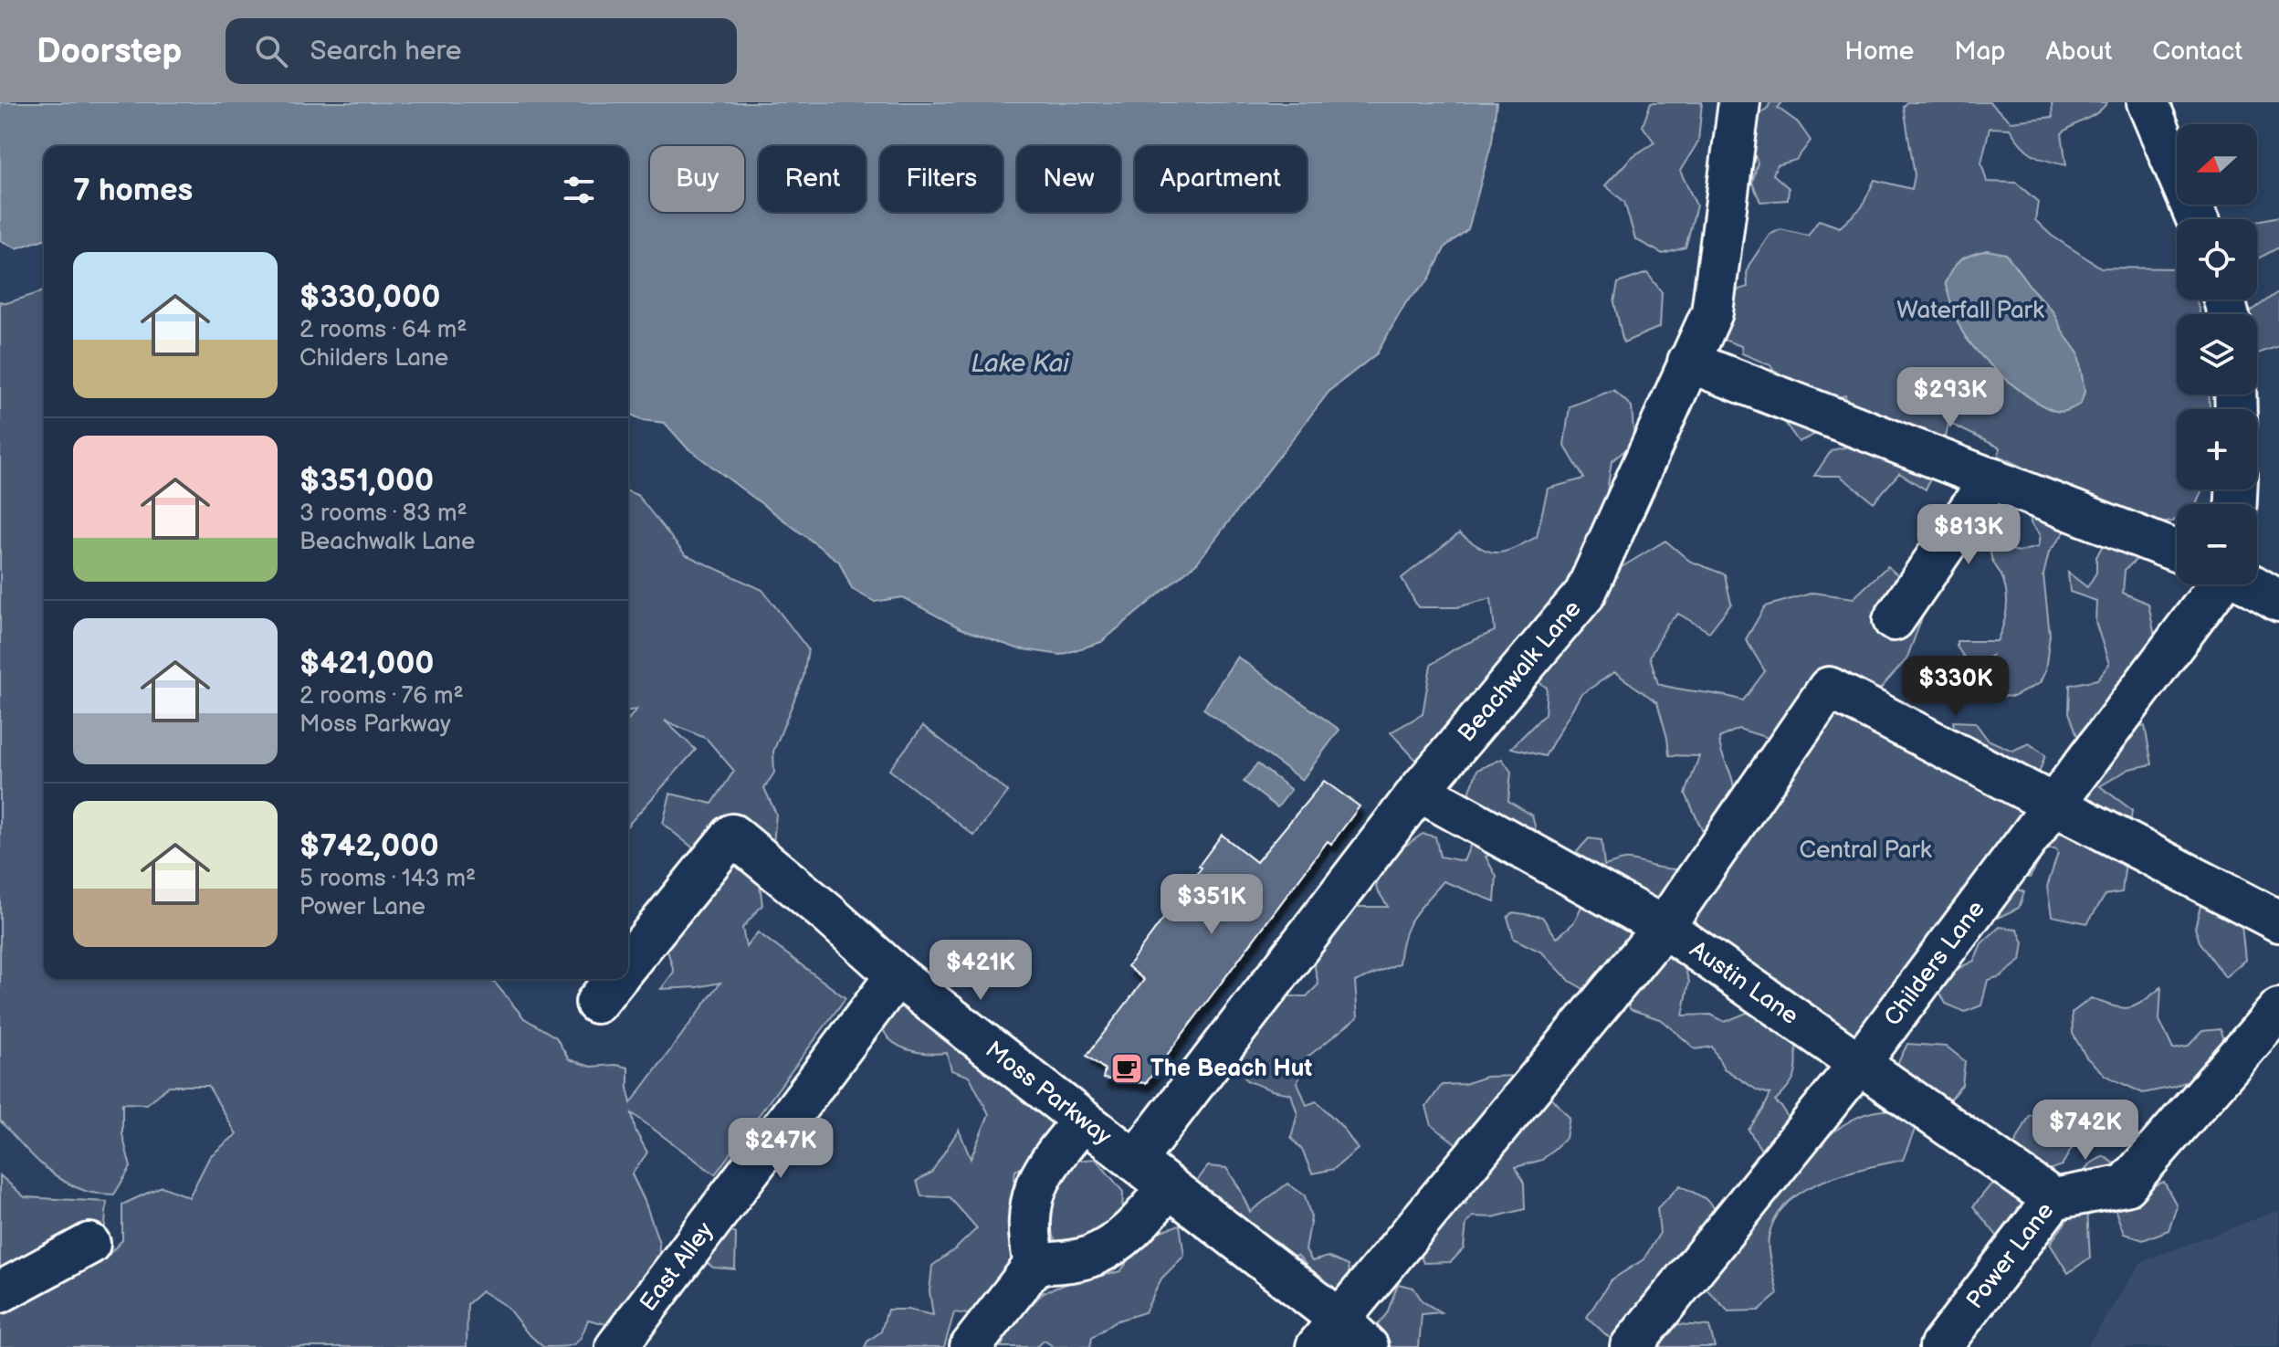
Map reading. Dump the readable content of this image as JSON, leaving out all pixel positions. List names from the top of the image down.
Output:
{
  "streets": {
    "street": [
      "Beachwalk Lane",
      "Childers Lane",
      "Austin Lane",
      "Moss Parkway",
      "Power Lane",
      "East Alley"
    ]
  },
  "crossings": [
    ["Beachwalk Lane", "Austin Lane"],
    ["Beachwalk Lane", "Moss Parkway"],
    ["Childers Lane", "Austin Lane"],
    ["Austin Lane", "Power Lane"],
    ["Moss Parkway", "East Alley"]
  ],
  "water": ["Lake Kai"],
  "parks": ["Waterfall Park", "Central Park"],
  "places": {
    "cafe": ["The Beach Hut"]
  },
  "north": "left",
  "page": {
    "header": "Doorstep",
    "search": "Search here",
    "nav": [
      "Home",
      "Map",
      "About",
      "Contact"
    ],
    "map_buttons": ["+", "−"],
    "chip": [
      "Buy",
      "Rent",
      "Filters",
      "New",
      "Apartment"
    ],
    "heading": "7 homes",
    "list": [
      {
        "name": "$330,000",
        "note": "2 rooms · 64 m² · Childers Lane"
      },
      {
        "name": "$351,000",
        "note": "3 rooms · 83 m² · Beachwalk Lane"
      },
      {
        "name": "$421,000",
        "note": "2 rooms · 76 m² · Moss Parkway"
      },
      {
        "name": "$742,000",
        "note": "5 rooms · 143 m² · Power Lane"
      }
    ],
    "price": [
      "$293K",
      "$813K",
      "$330K",
      "$351K",
      "$421K",
      "$742K",
      "$247K"
    ]
  }
}
